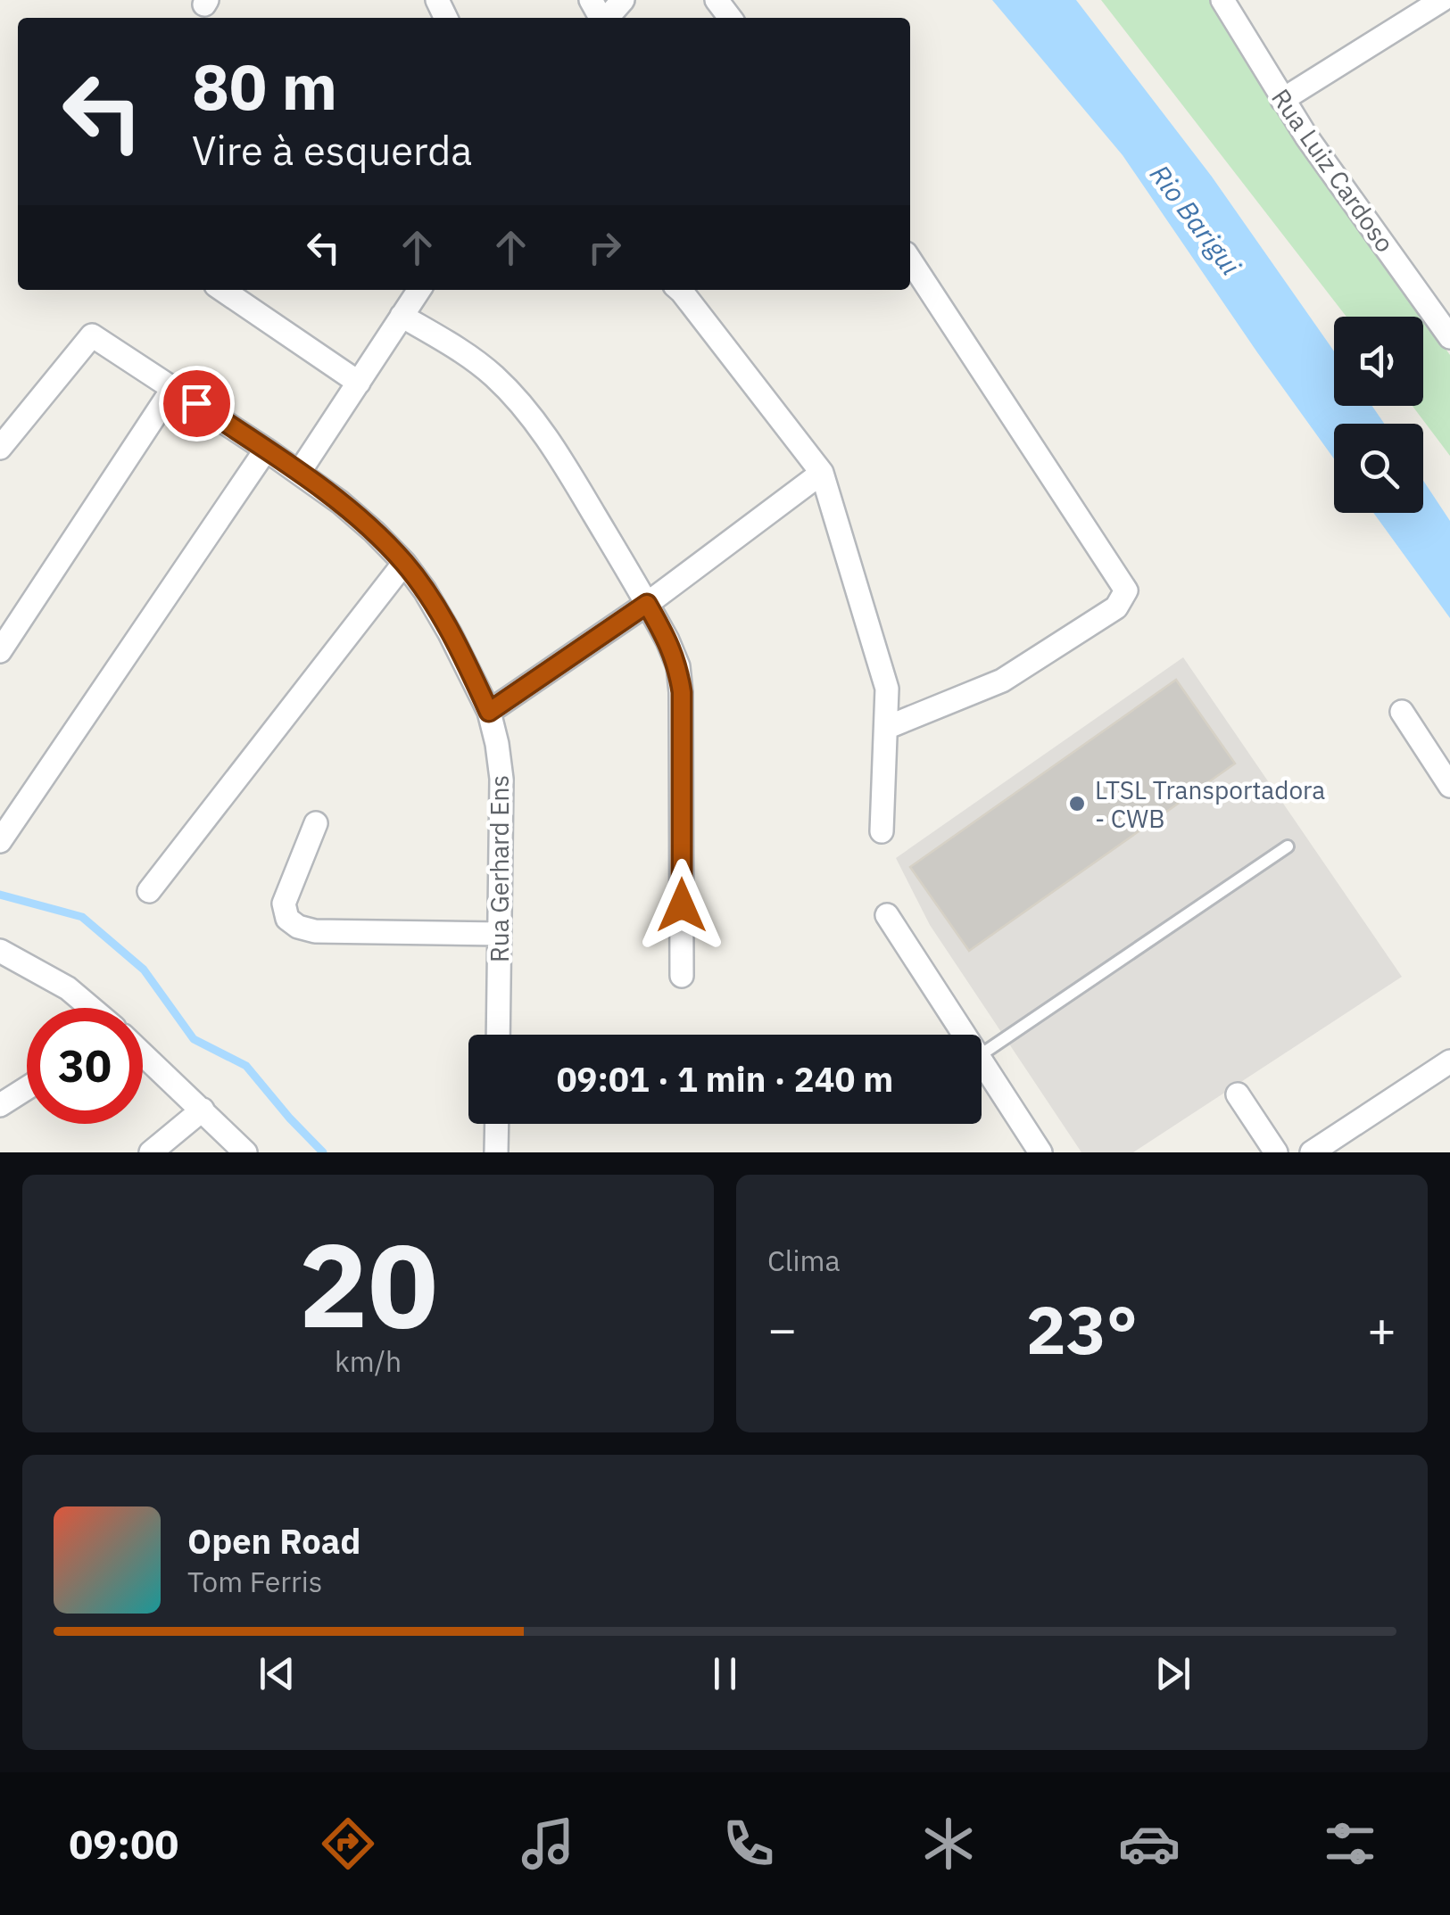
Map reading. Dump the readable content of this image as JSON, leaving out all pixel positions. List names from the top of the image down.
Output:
{
  "streets": {
    "street": ["Rua Luiz Cardoso", "Rua Gerhard Ens"]
  },
  "water": ["Rio Barigui"],
  "places": ["LTSL Transportadora - CWB"],
  "page": {
    "turn": ["80 m", "Vire à esquerda"],
    "limit": "30",
    "trip": "09:01 · 1 min · 240 m",
    "tile": [
      ["20", "km/h"],
      "Clima"
    ],
    "heat": ["−", "23°", "+"],
    "song": ["Open Road", "Tom Ferris"],
    "tabs": "09:00"
  }
}
